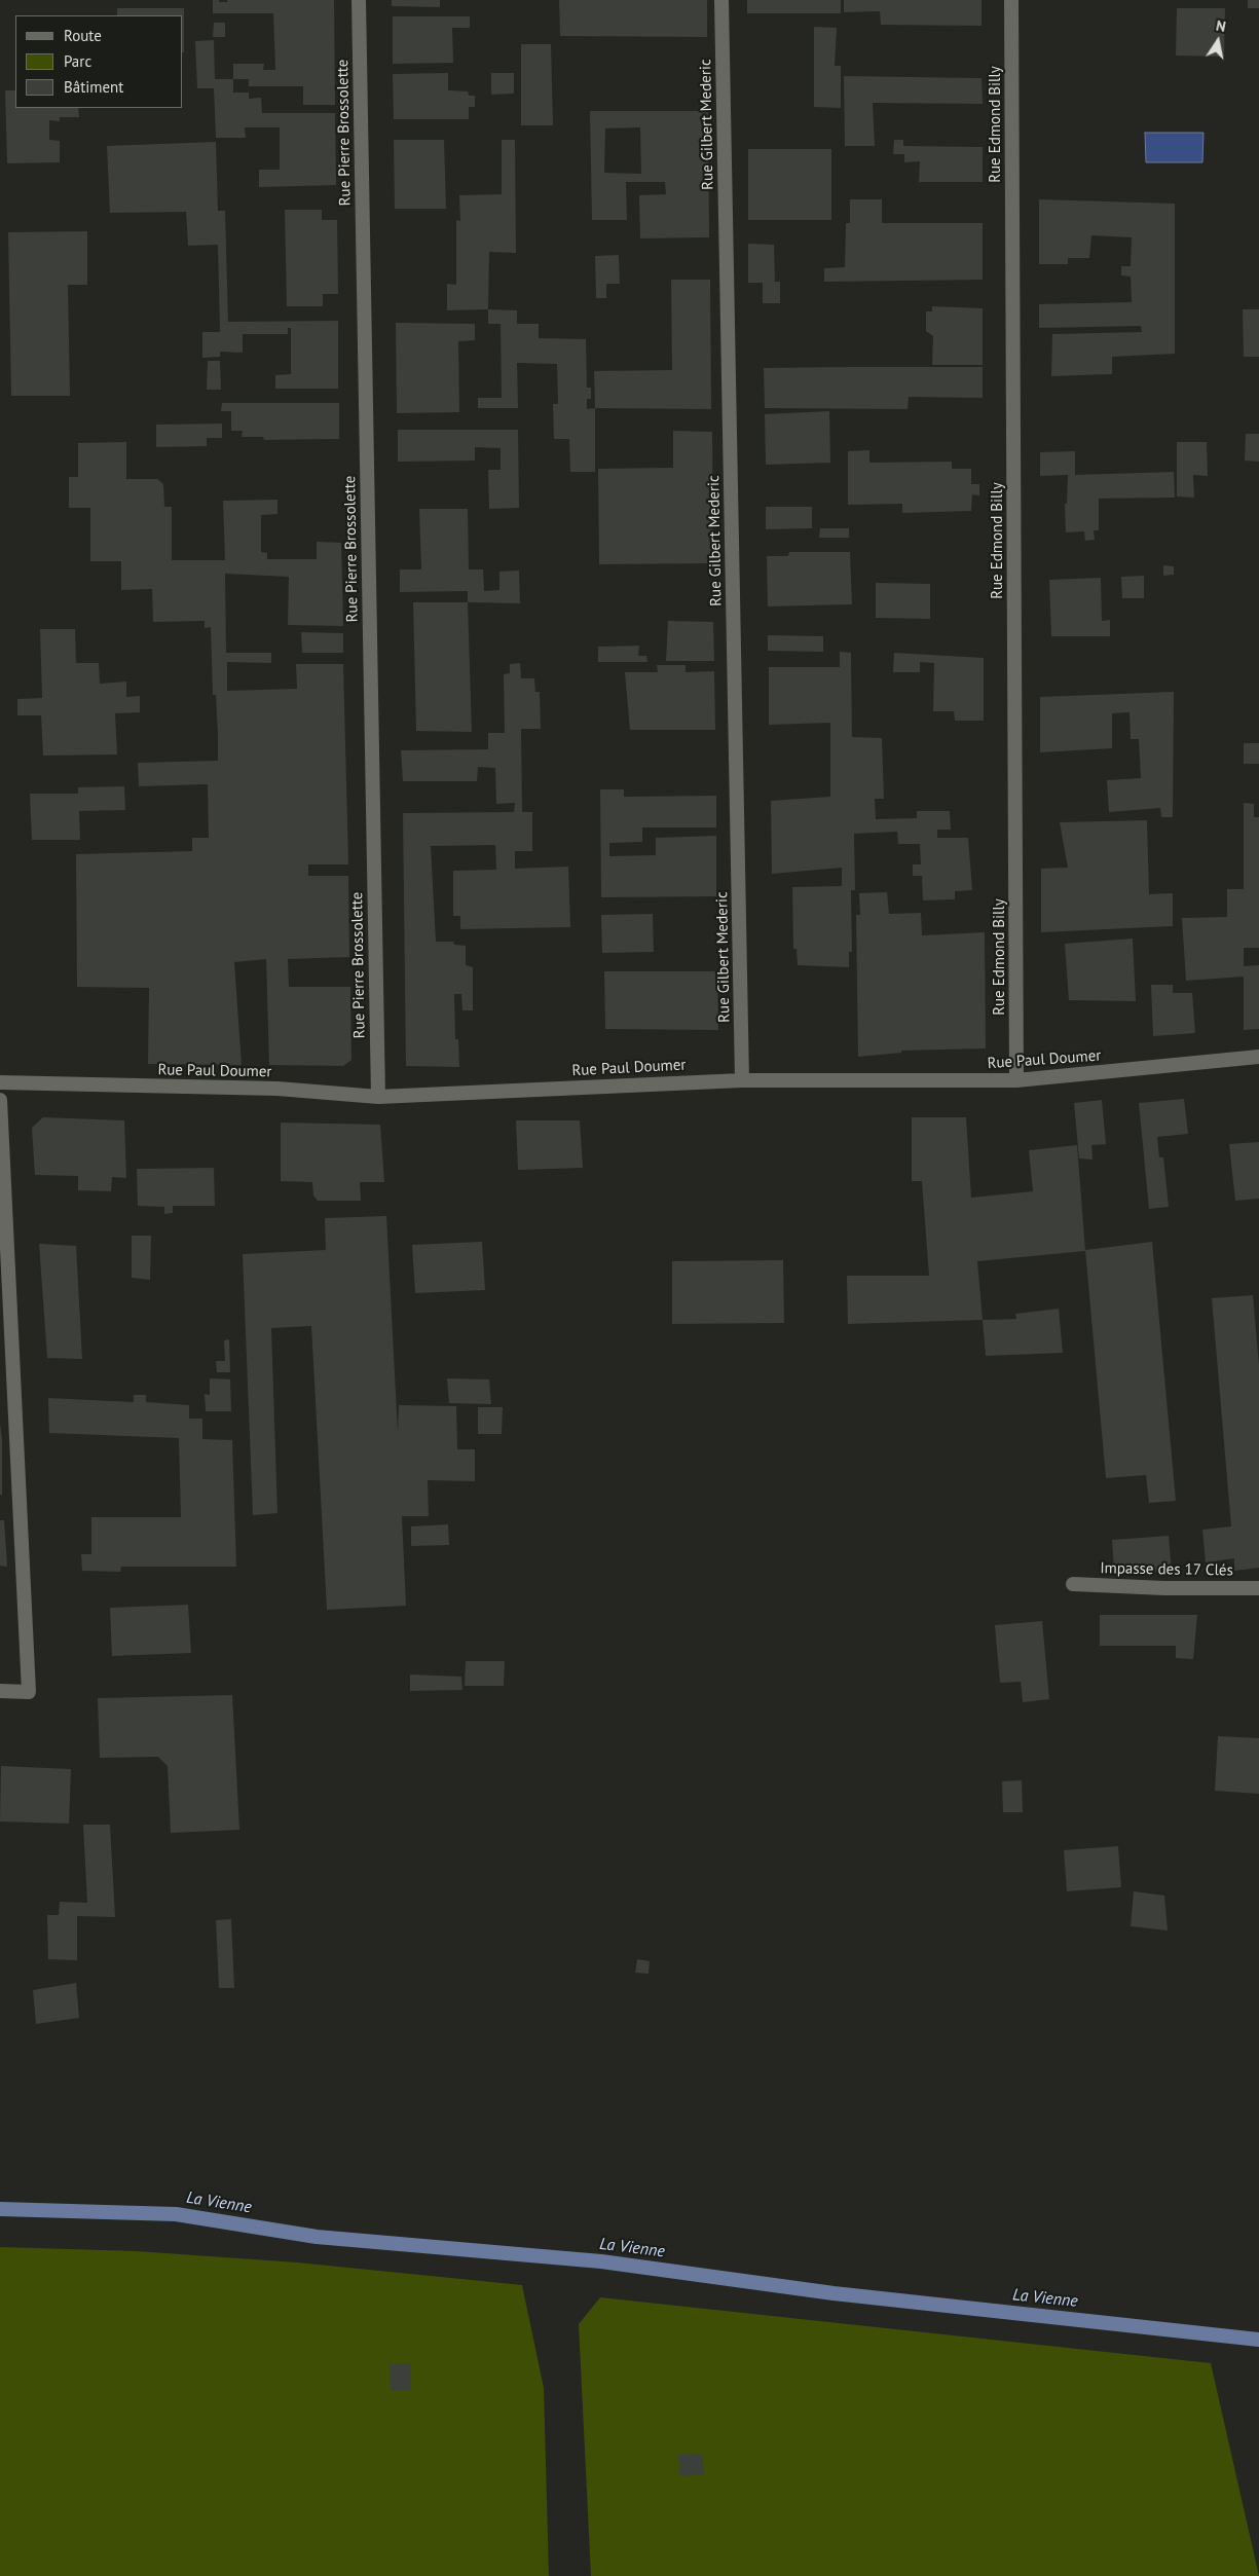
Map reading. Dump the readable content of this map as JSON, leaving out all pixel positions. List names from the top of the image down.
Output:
{
  "streets": {
    "street": [
      "Rue Gilbert Mederic",
      "Rue Edmond Billy",
      "Rue Pierre Brossolette",
      "Rue Paul Doumer",
      "Impasse des 17 Clés"
    ]
  },
  "crossings": [
    ["Rue Gilbert Mederic", "Rue Paul Doumer"],
    ["Rue Edmond Billy", "Rue Paul Doumer"],
    ["Rue Pierre Brossolette", "Rue Paul Doumer"]
  ],
  "water": ["La Vienne"],
  "legend": ["Route", "Parc", "Bâtiment"],
  "north": "top"
}
